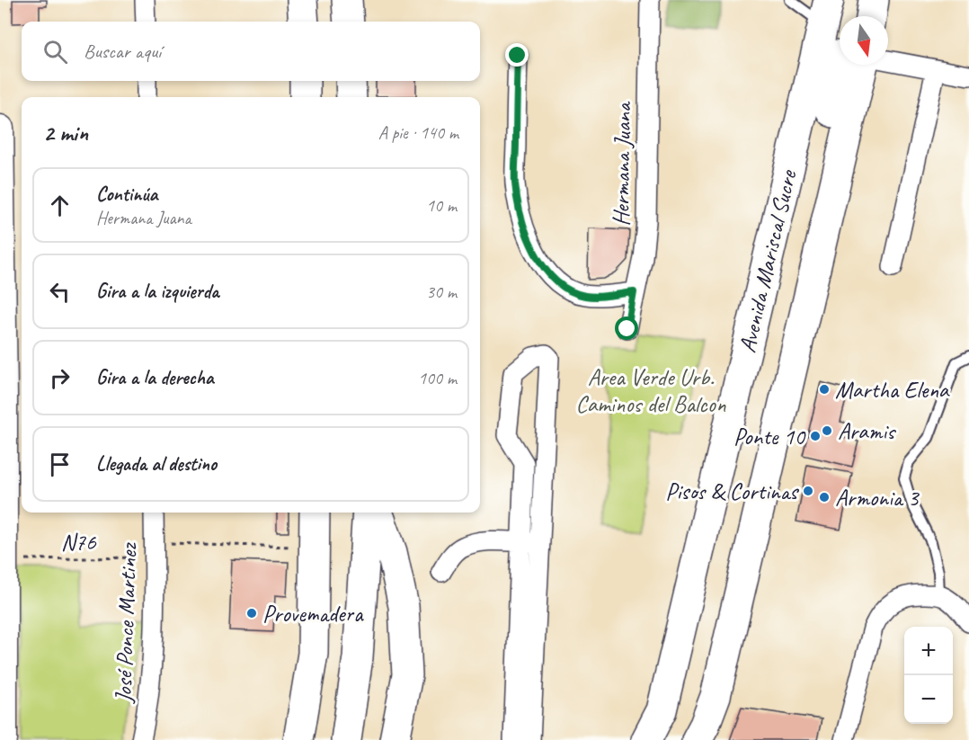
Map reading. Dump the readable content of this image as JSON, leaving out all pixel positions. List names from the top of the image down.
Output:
{
  "streets": {
    "main road": ["Avenida Mariscal Sucre"],
    "street": ["Hermana Juana", "José Ponce Martinez"],
    "path": ["N76"]
  },
  "crossings": [
    ["N76", "José Ponce Martinez"]
  ],
  "parks": ["Area Verde Urb. Caminos del Balcon"],
  "places": [
    "Martha Elena",
    "Aramis",
    "Ponte 10",
    "Pisos & Cortinas",
    "Armonia 3",
    "Provemadera"
  ],
  "north": "bottom",
  "page": {
    "search": "Buscar aquí",
    "heading": ["2 min", "A pie · 140 m"],
    "list": [
      ["Continúa", "Hermana Juana", "10 m"],
      ["Gira a la izquierda", "30 m"],
      ["Gira a la derecha", "100 m"],
      "Llegada al destino"
    ],
    "map_buttons": ["+", "−"]
  }
}
